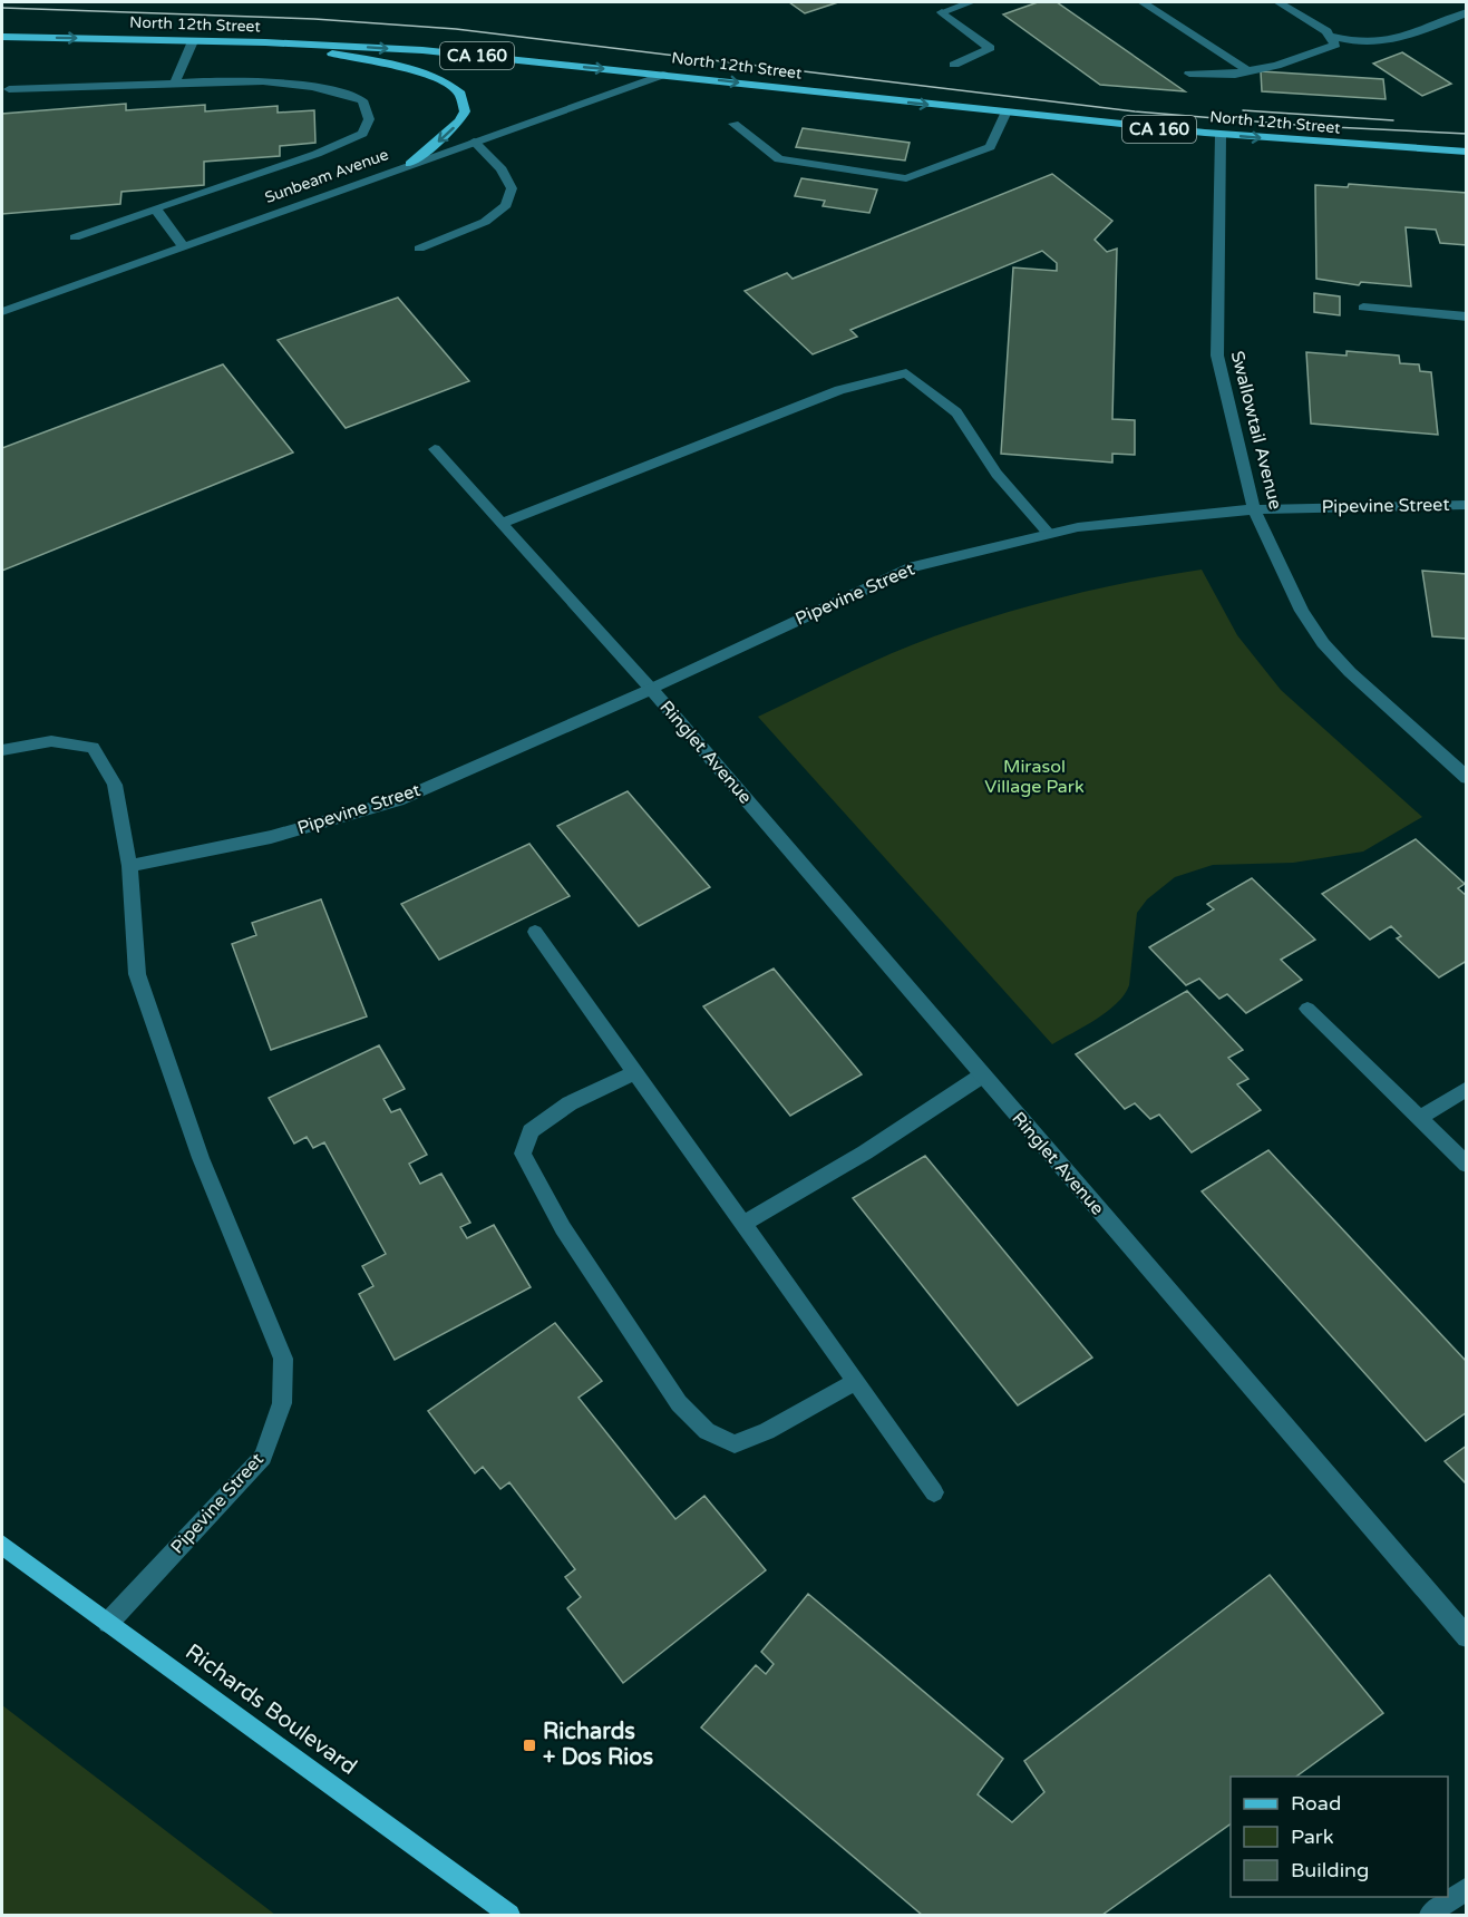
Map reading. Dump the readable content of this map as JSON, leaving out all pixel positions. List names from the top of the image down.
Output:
{
  "streets": {
    "main road": ["North 12th Street", "CA 160", "Richards Boulevard"],
    "street": [
      "Sunbeam Avenue",
      "Swallowtail Avenue",
      "Pipevine Street",
      "Ringlet Avenue"
    ]
  },
  "crossings": [
    ["North 12th Street", "Sunbeam Avenue"],
    ["North 12th Street", "Swallowtail Avenue"],
    ["Swallowtail Avenue", "Pipevine Street"],
    ["Pipevine Street", "Ringlet Avenue"],
    ["Pipevine Street", "Richards Boulevard"]
  ],
  "one_way": ["North 12th Street"],
  "parks": ["Mirasol Village Park"],
  "places": {
    "transit": ["Richards + Dos Rios"]
  },
  "legend": ["Road", "Park", "Building"]
}
